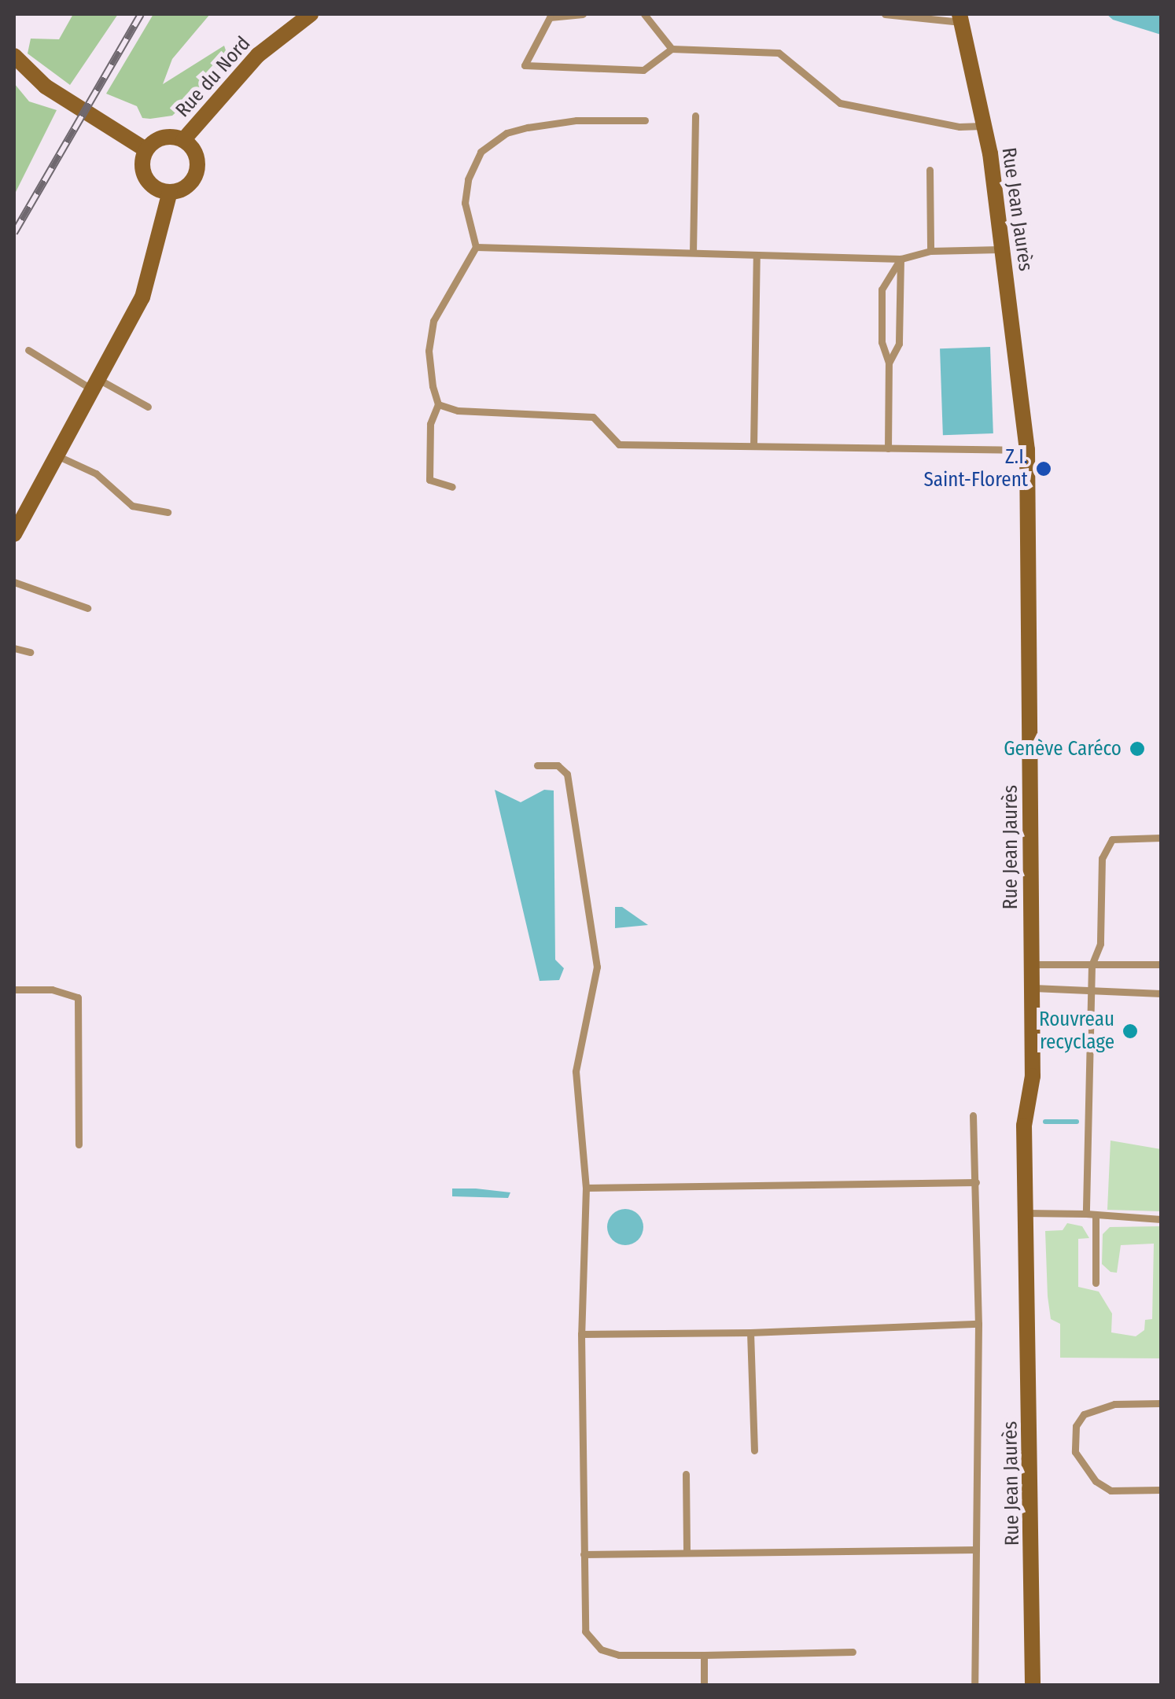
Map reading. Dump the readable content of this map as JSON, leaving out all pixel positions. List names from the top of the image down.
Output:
{
  "streets": {
    "street": ["Rue du Nord", "Rue Jean Jaurès"]
  },
  "places": ["Z.I. Saint-Florent", "Genève Caréco", "Rouvreau recyclage"]
}
